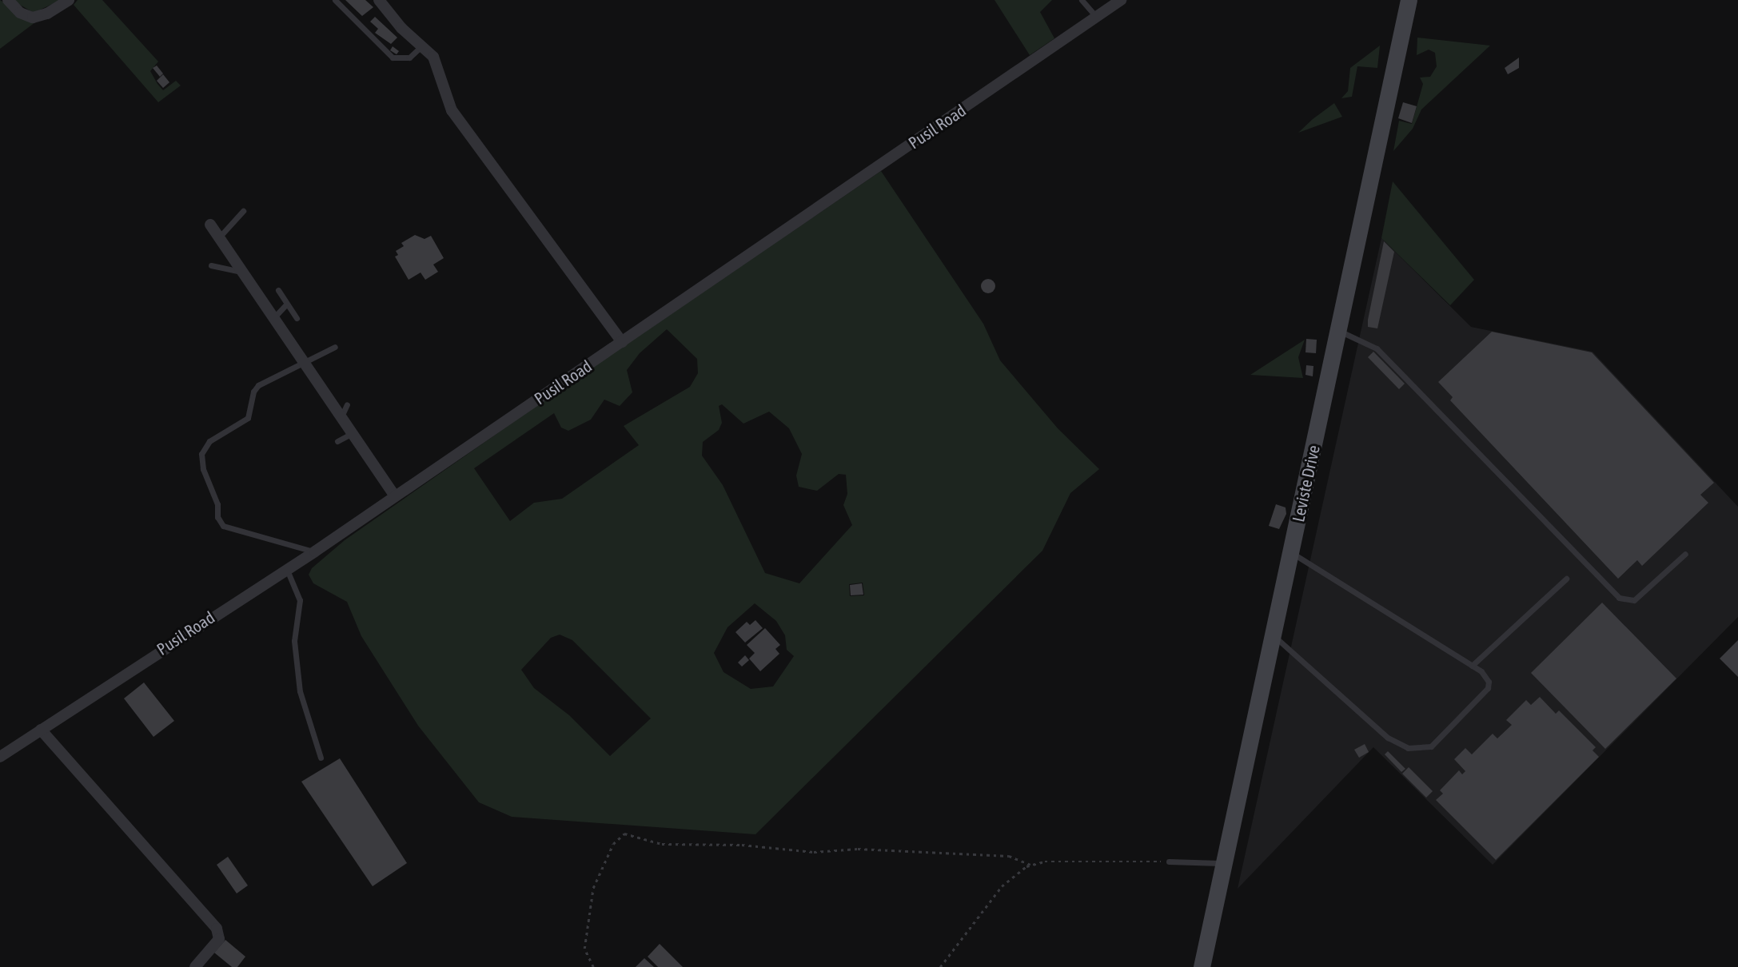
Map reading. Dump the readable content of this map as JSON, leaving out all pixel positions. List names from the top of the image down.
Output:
{
  "streets": {
    "main road": ["Leviste Drive"],
    "street": ["Pusil Road"]
  }
}
